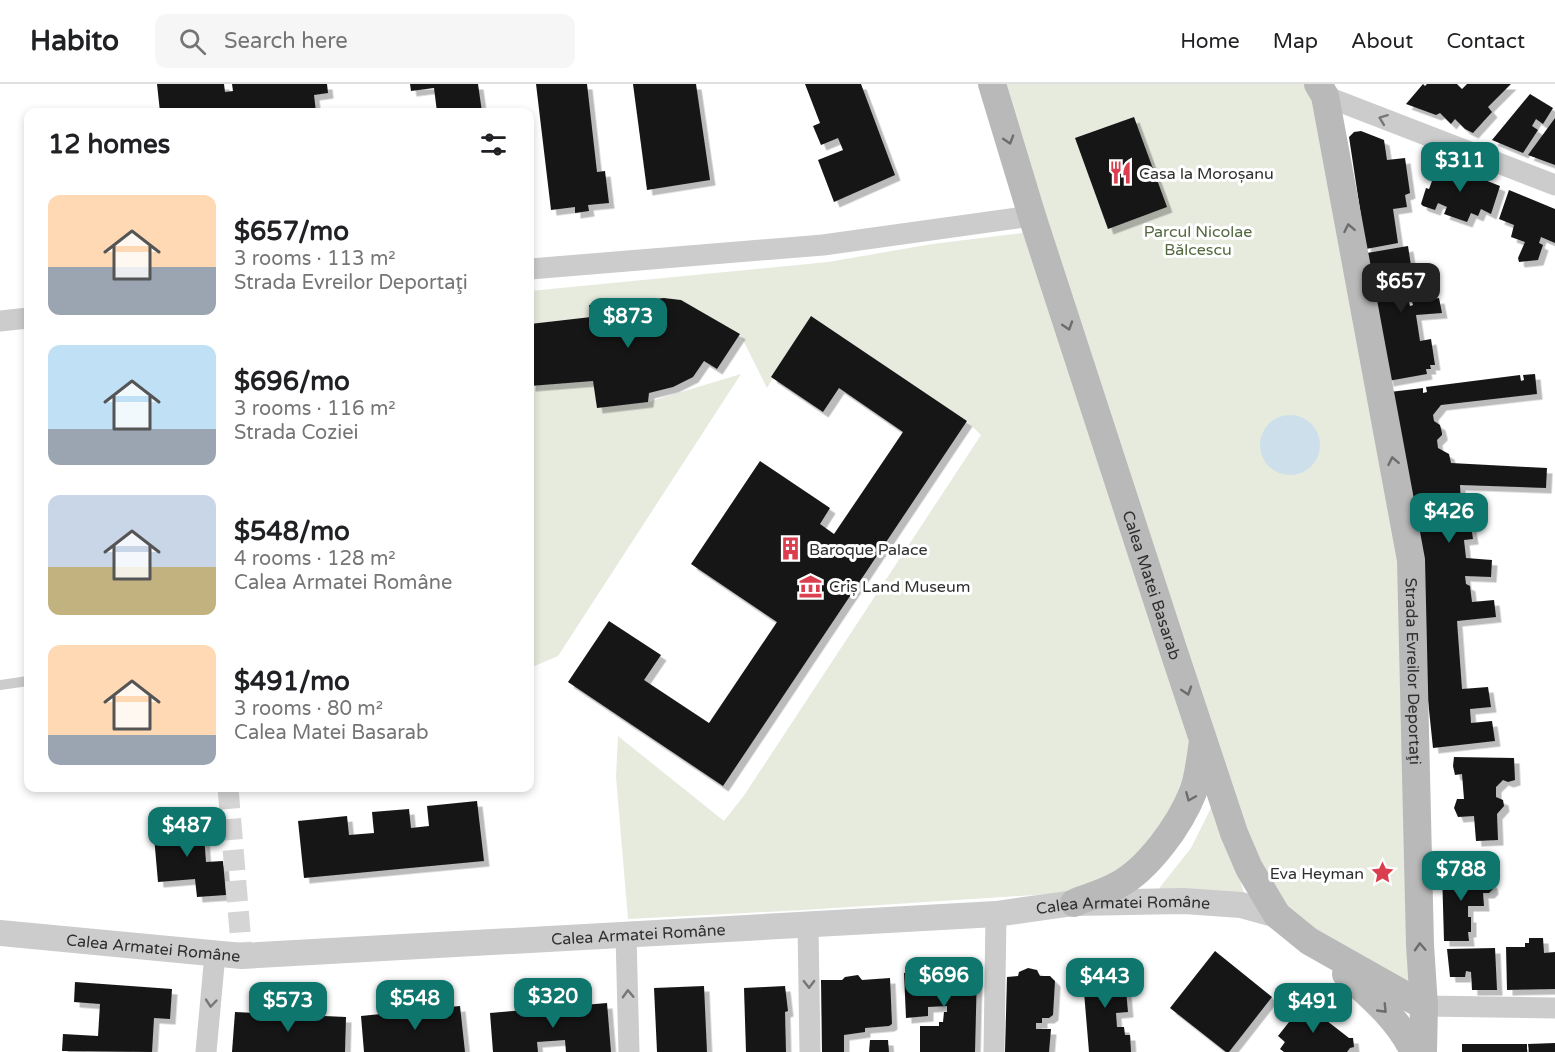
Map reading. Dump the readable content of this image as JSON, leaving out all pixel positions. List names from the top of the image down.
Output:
{
  "streets": {
    "main road": ["Calea Matei Basarab", "Strada Evreilor Deportaţi"],
    "street": ["Calea Armatei Române"]
  },
  "crossings": [
    ["Calea Matei Basarab", "Strada Evreilor Deportaţi"],
    ["Calea Matei Basarab", "Calea Armatei Române"]
  ],
  "one_way": ["Calea Matei Basarab", "Strada Evreilor Deportaţi"],
  "parks": ["Parcul Nicolae Bălcescu"],
  "places": {
    "restaurant": ["Casa la Moroșanu"],
    "building": ["Baroque Palace"],
    "museum": ["Criș Land Museum"],
    "place": ["Eva Heyman"]
  },
  "page": {
    "header": "Habito",
    "search": "Search here",
    "nav": [
      "Home",
      "Map",
      "About",
      "Contact"
    ],
    "heading": "12 homes",
    "price": [
      "$311",
      "$657",
      "$873",
      "$426",
      "$487",
      "$788",
      "$696",
      "$443",
      "$320",
      "$548",
      "$573",
      "$491"
    ],
    "list": [
      {
        "name": "$657/mo",
        "note": "3 rooms · 113 m² · Strada Evreilor Deportaţi"
      },
      {
        "name": "$696/mo",
        "note": "3 rooms · 116 m² · Strada Coziei"
      },
      {
        "name": "$548/mo",
        "note": "4 rooms · 128 m² · Calea Armatei Române"
      },
      {
        "name": "$491/mo",
        "note": "3 rooms · 80 m² · Calea Matei Basarab"
      }
    ]
  }
}
